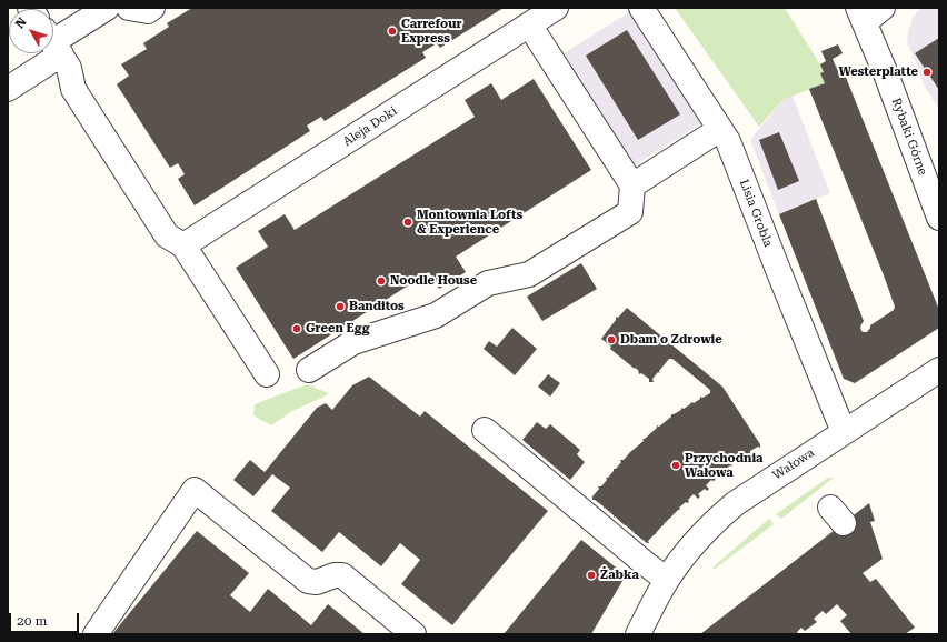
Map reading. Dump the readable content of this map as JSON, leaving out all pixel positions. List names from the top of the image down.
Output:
{
  "streets": {
    "street": [
      "Aleja Doki",
      "Rybaki Górne",
      "Lisia Grobla",
      "Wałowa"
    ]
  },
  "crossings": [
    ["Lisia Grobla", "Wałowa"]
  ],
  "places": [
    "Carrefour Express",
    "Westerplatte",
    "Montownia Lofts & Experience",
    "Noodle House",
    "Banditos",
    "Green Egg",
    "Dbam o Zdrowie",
    "Przychodnia Wałowa",
    "Żabka"
  ],
  "scale_bar": "20 m",
  "north": "top left"
}
